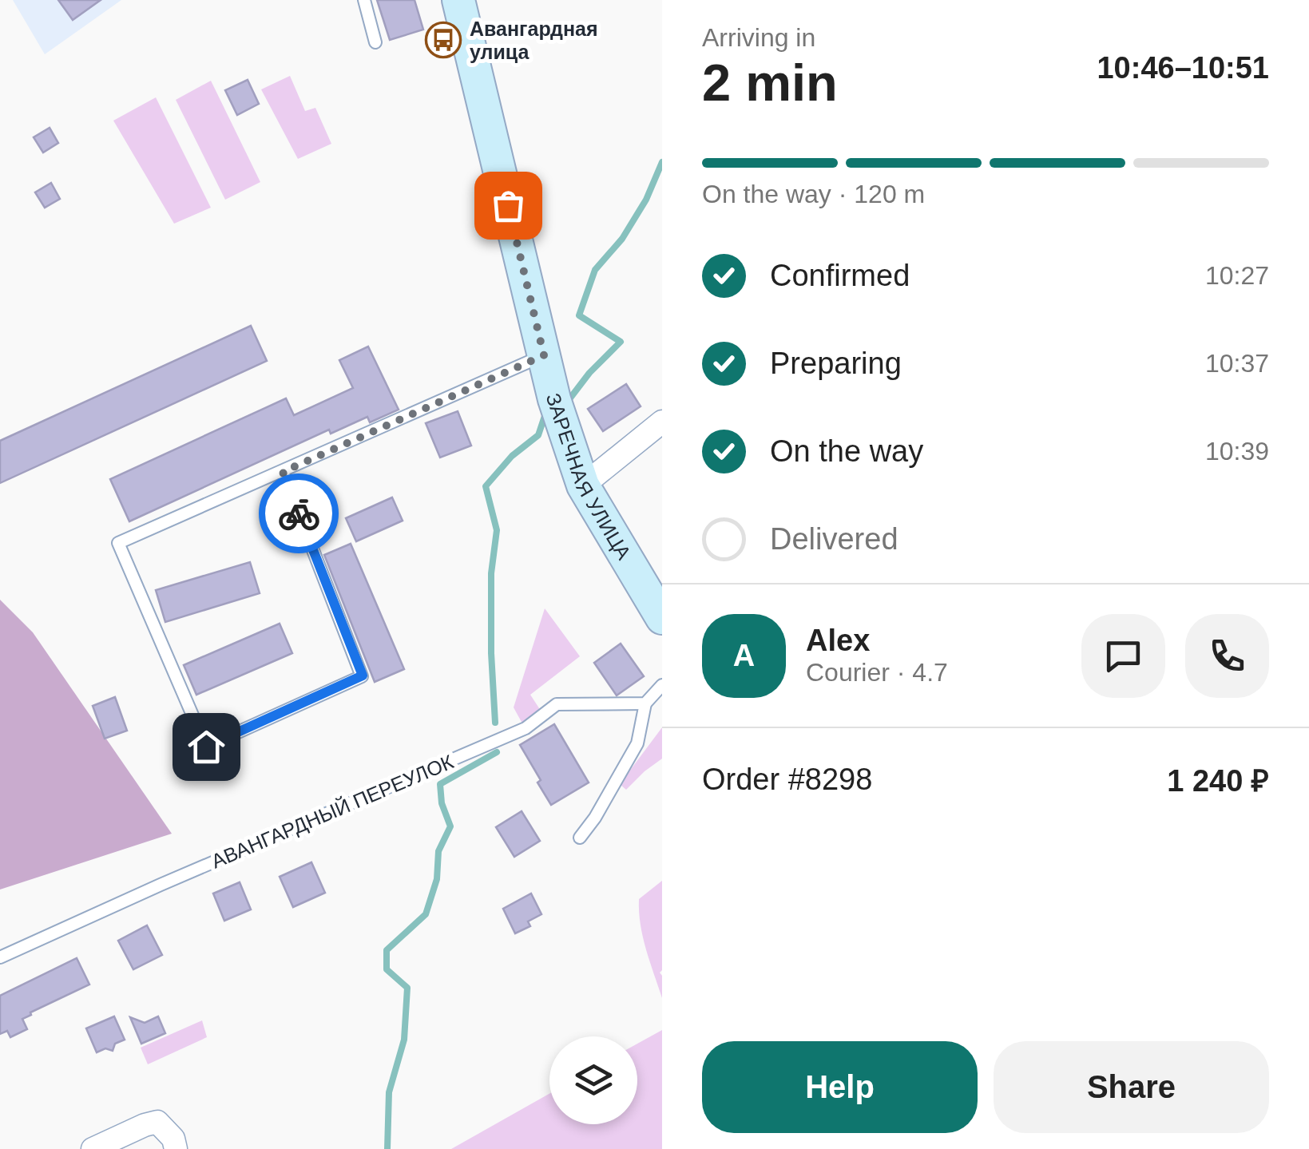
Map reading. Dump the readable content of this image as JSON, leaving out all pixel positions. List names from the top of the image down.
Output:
{
  "streets": {
    "main road": ["ЗАРЕЧНАЯ УЛИЦА"],
    "lane": ["АВАНГАРДНЫЙ ПЕРЕУЛОК"]
  },
  "places": {
    "bus stop": ["Авангардная улица"]
  },
  "page": {
    "heading": ["2 min", "Arriving in", "10:46–10:51"],
    "panel": [
      "Alex",
      "Courier · 4.7",
      "Order #8298",
      "1 240 ₽"
    ],
    "bar": "On the way · 120 m",
    "list": [
      ["Confirmed", "10:27"],
      ["Preparing", "10:37"],
      ["On the way", "10:39"],
      "Delivered"
    ],
    "round": "A",
    "buttons": ["Help", "Share"]
  }
}
